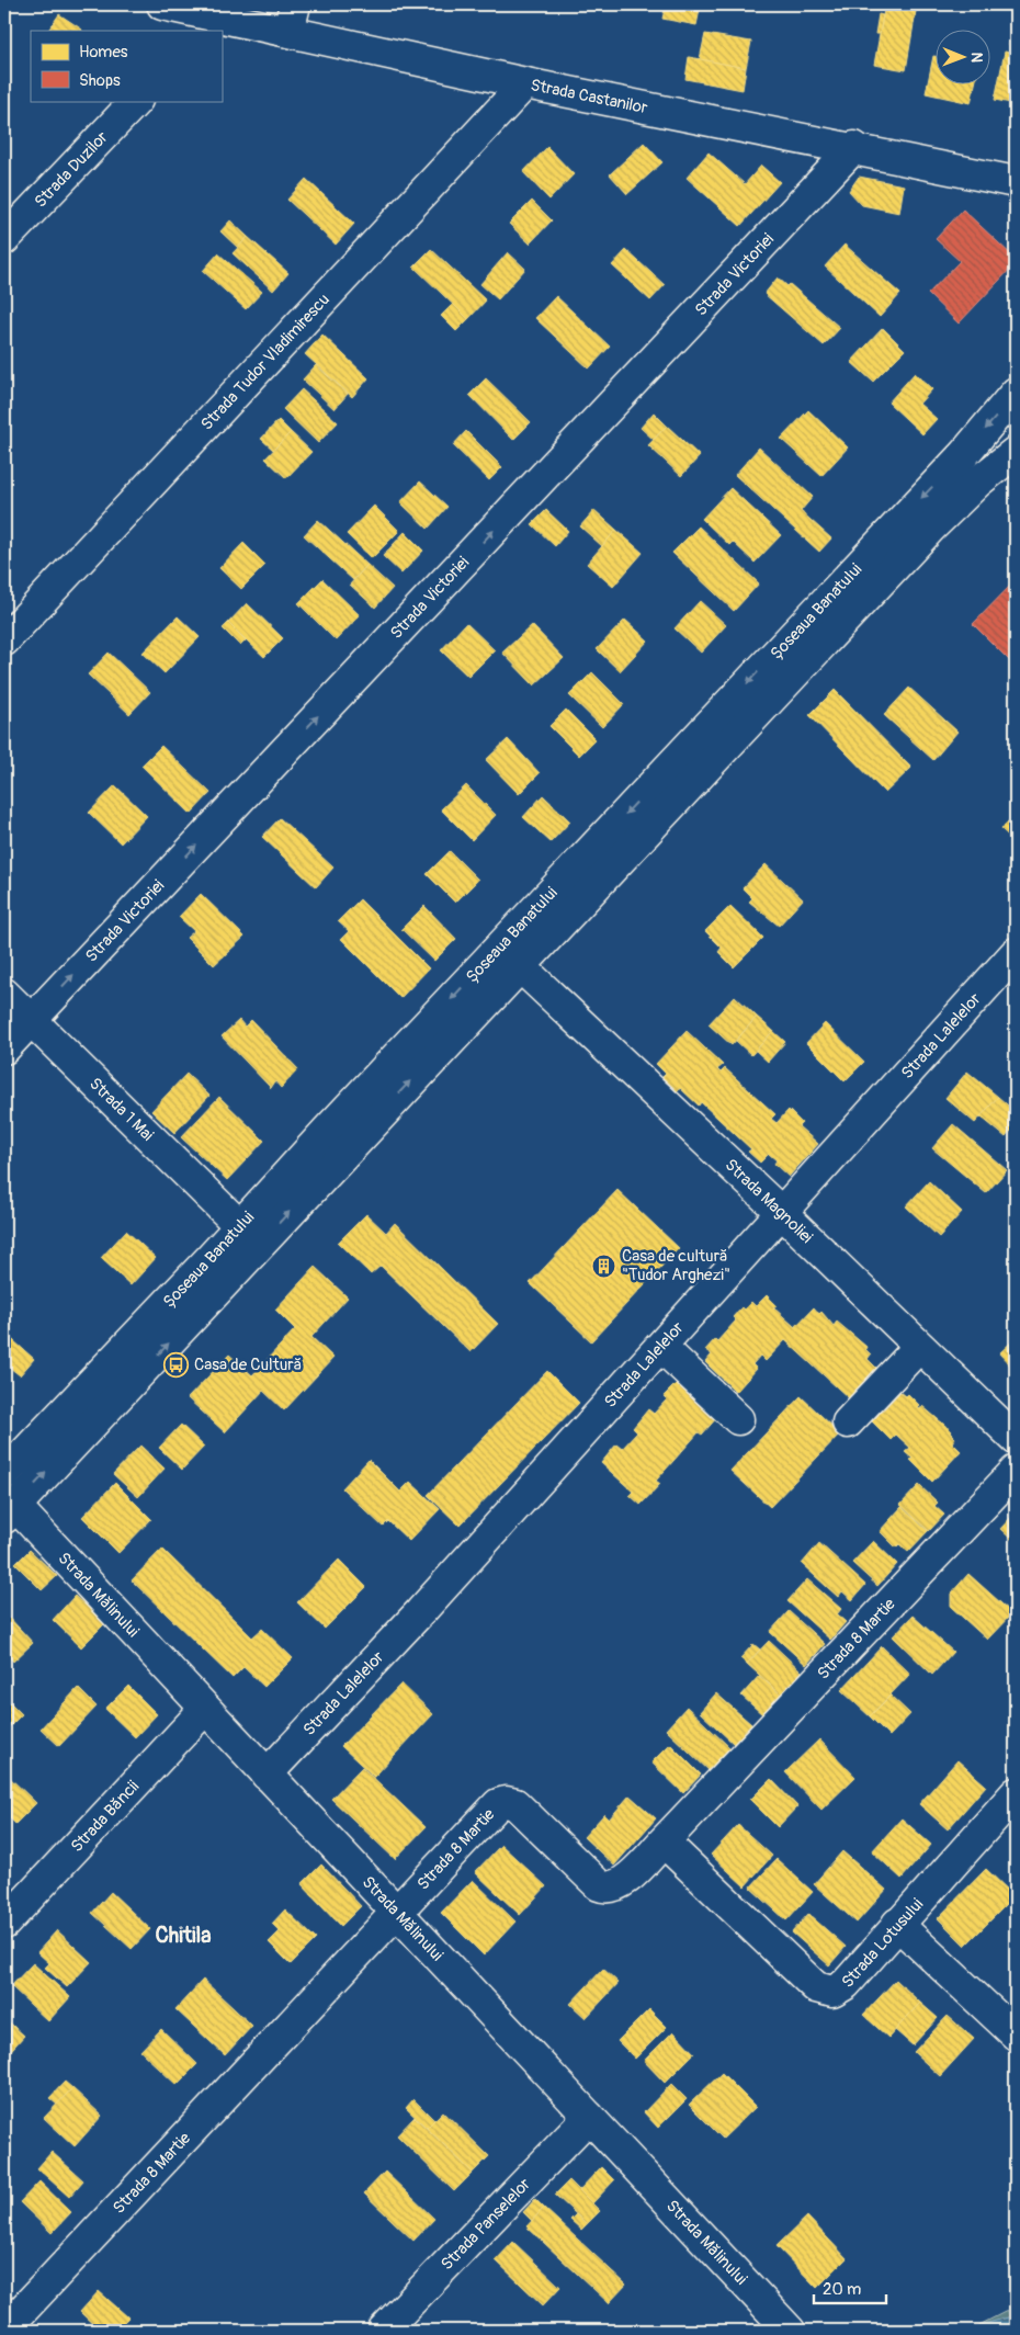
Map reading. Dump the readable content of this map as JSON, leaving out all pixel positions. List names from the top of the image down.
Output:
{
  "streets": {
    "street": [
      "Strada Castanilor",
      "Strada Duzilor",
      "Strada Victoriei",
      "Strada Tudor Vladimirescu",
      "Șoseaua Banatului",
      "Strada Lalelelor",
      "Strada 1 Mai",
      "Strada Magnoliei",
      "Strada Mălinului",
      "Strada 8 Martie",
      "Strada Băncii",
      "Strada Lotusului",
      "Strada Panselelor"
    ]
  },
  "crossings": [
    ["Strada Castanilor", "Strada Victoriei"],
    ["Strada Castanilor", "Strada Tudor Vladimirescu"],
    ["Strada Victoriei", "Strada 1 Mai"],
    ["Șoseaua Banatului", "Strada 1 Mai"],
    ["Șoseaua Banatului", "Strada Magnoliei"],
    ["Șoseaua Banatului", "Strada Mălinului"],
    ["Strada Lalelelor", "Strada Magnoliei"],
    ["Strada Lalelelor", "Strada Mălinului"],
    ["Strada Mălinului", "Strada 8 Martie"],
    ["Strada Mălinului", "Strada Băncii"],
    ["Strada Mălinului", "Strada Panselelor"],
    ["Strada 8 Martie", "Strada Lotusului"]
  ],
  "one_way": ["Strada Victoriei"],
  "districts": ["Chitila"],
  "places": {
    "building": ["Casa de cultură \"Tudor Arghezi\""],
    "bus stop": ["Casa de Cultură"]
  },
  "legend": ["Homes", "Shops"],
  "scale_bar": "20 m",
  "north": "right"
}
